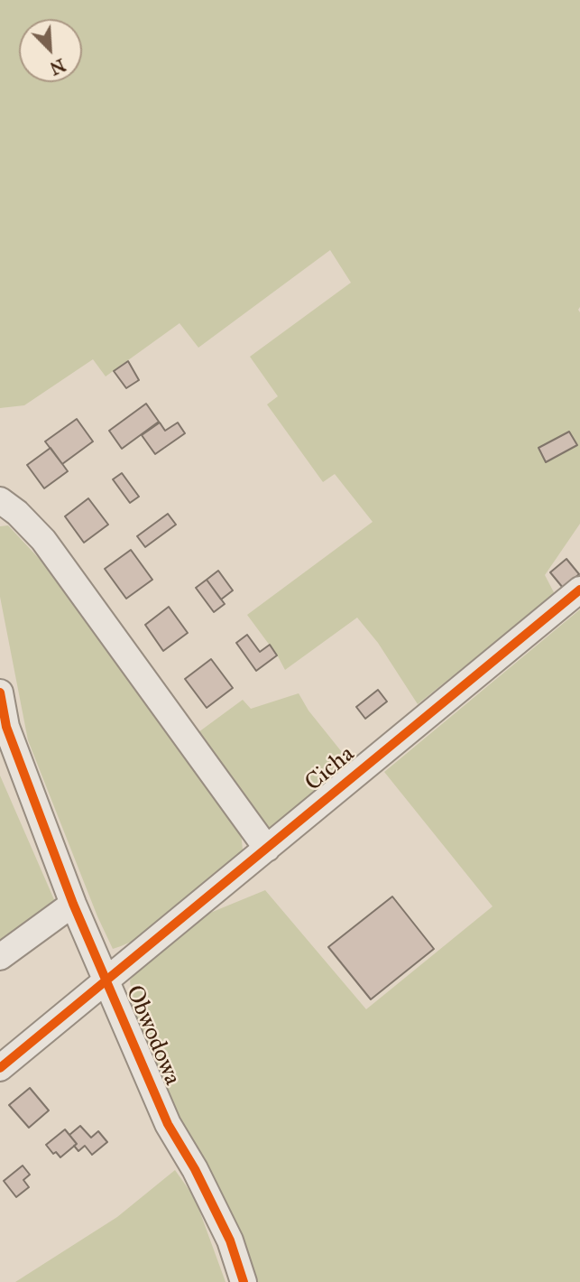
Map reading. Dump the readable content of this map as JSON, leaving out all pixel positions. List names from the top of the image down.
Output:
{
  "streets": {
    "street": ["Cicha", "Obwodowa"]
  },
  "crossings": [
    ["Cicha", "Obwodowa"]
  ],
  "north": "bottom right"
}
